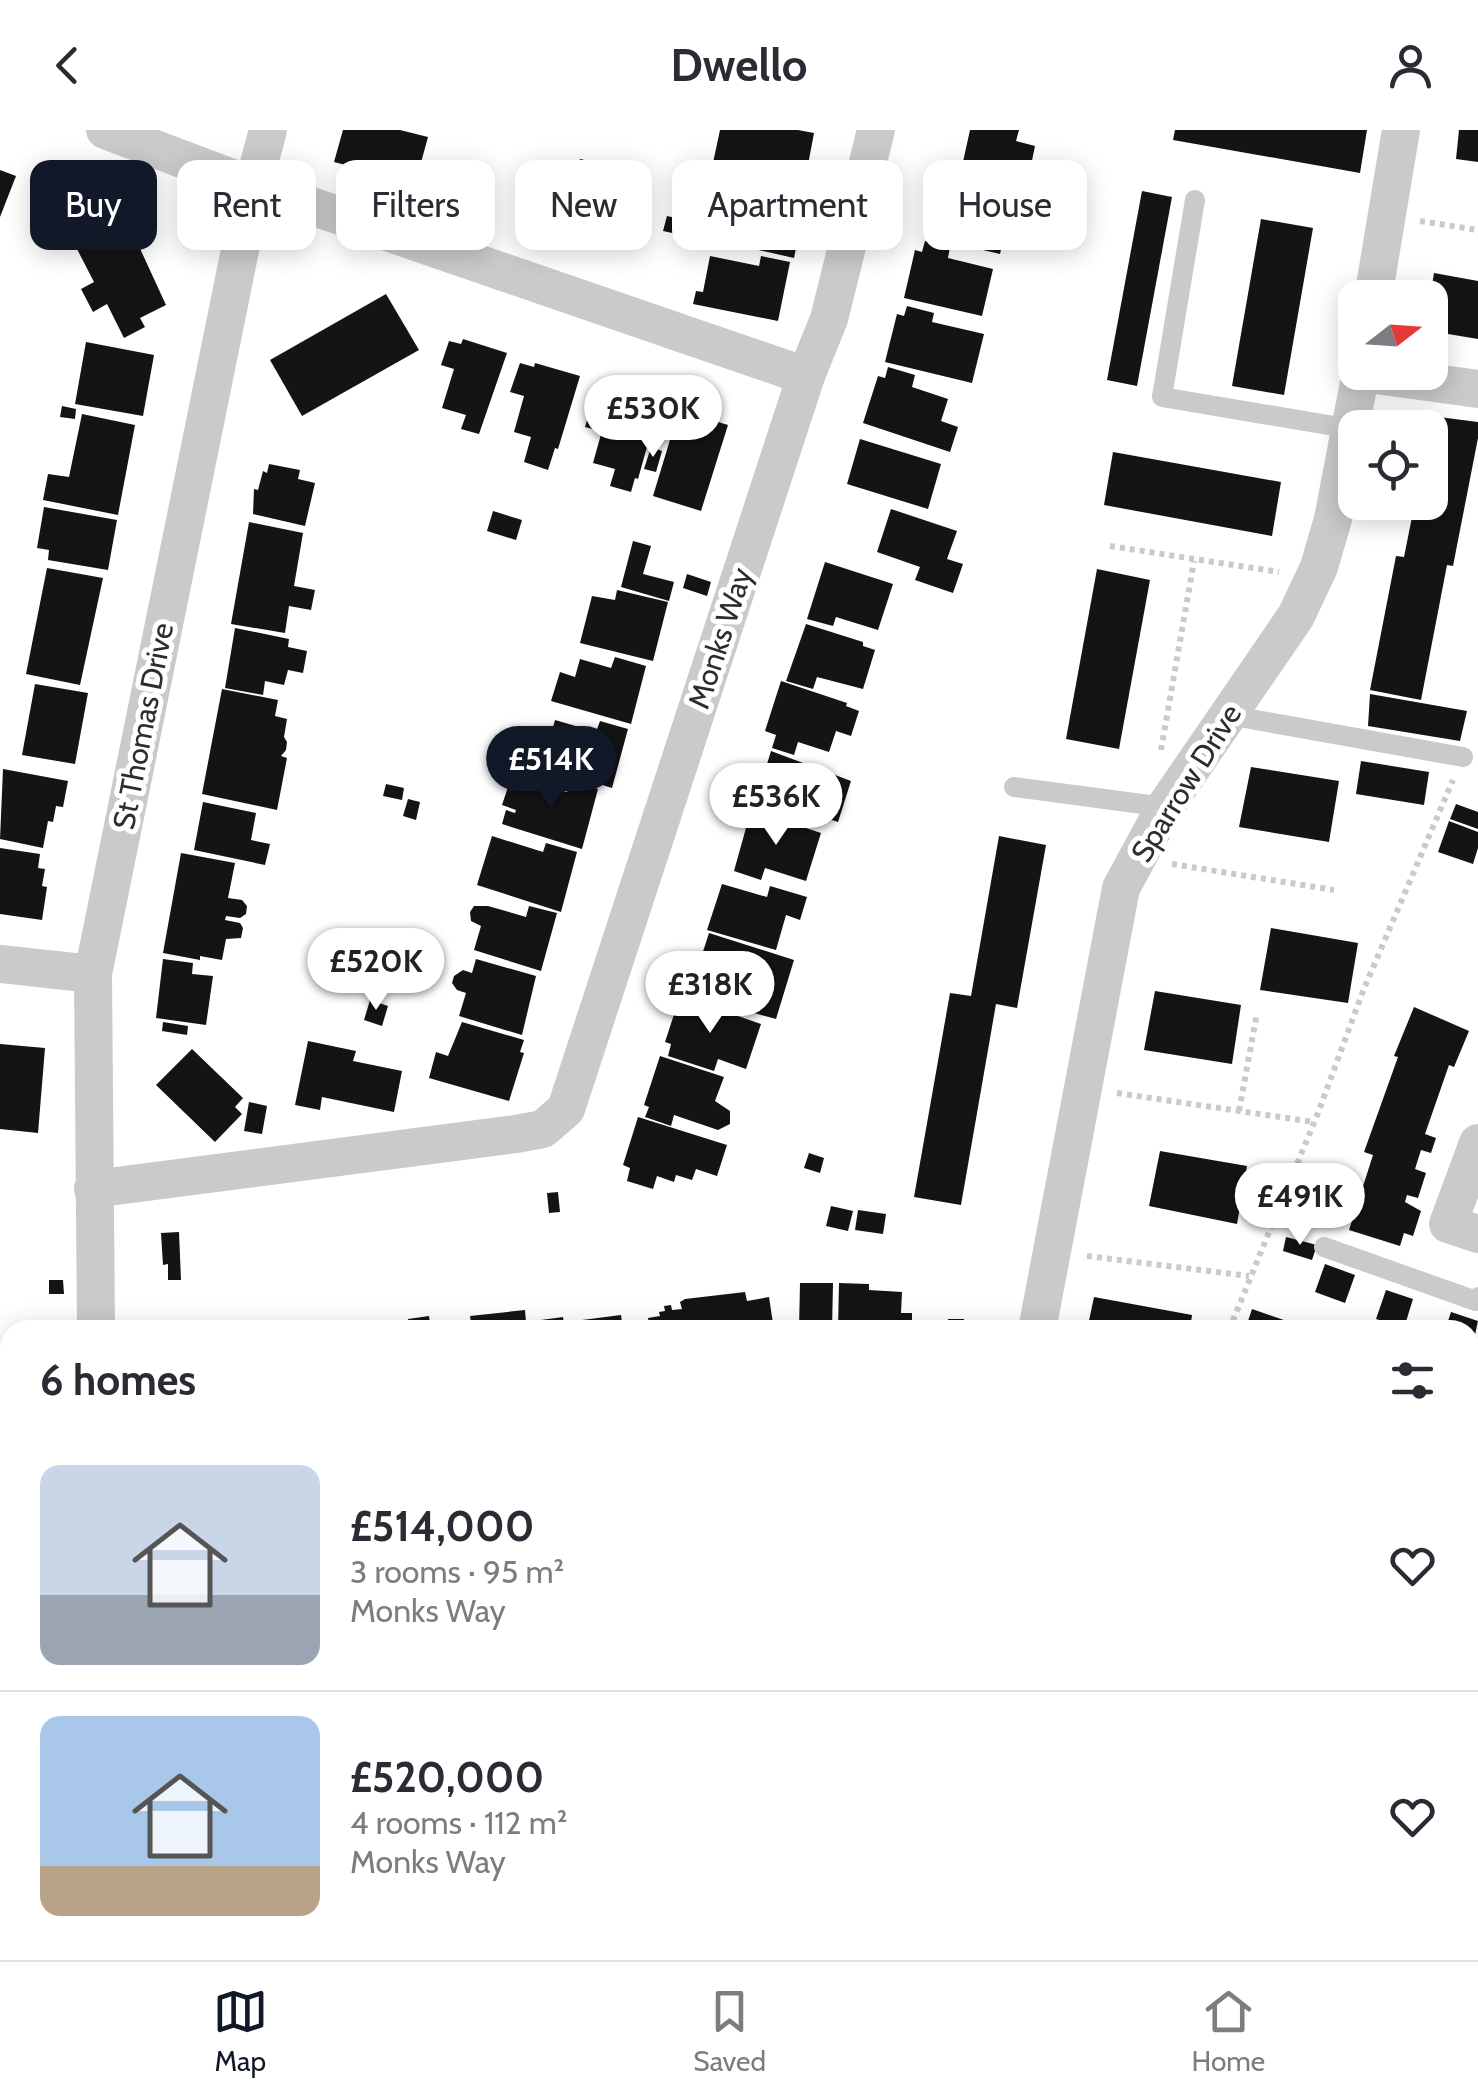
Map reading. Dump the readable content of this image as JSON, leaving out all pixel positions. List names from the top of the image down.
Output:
{
  "streets": {
    "street": ["Monks Way", "St Thomas Drive", "Sparrow Drive"]
  },
  "crossings": [
    ["Monks Way", "St Thomas Drive"]
  ],
  "north": "right",
  "page": {
    "header": "Dwello",
    "chip": [
      "Buy",
      "Rent",
      "Filters",
      "New",
      "Apartment",
      "House"
    ],
    "price": [
      "£530K",
      "£514K",
      "£536K",
      "£520K",
      "£318K",
      "£491K"
    ],
    "heading": "6 homes",
    "list": [
      {
        "name": "£514,000",
        "note": "3 rooms · 95 m² · Monks Way"
      },
      {
        "name": "£520,000",
        "note": "4 rooms · 112 m² · Monks Way"
      }
    ],
    "tabs": ["Map", "Saved", "Home"]
  }
}
